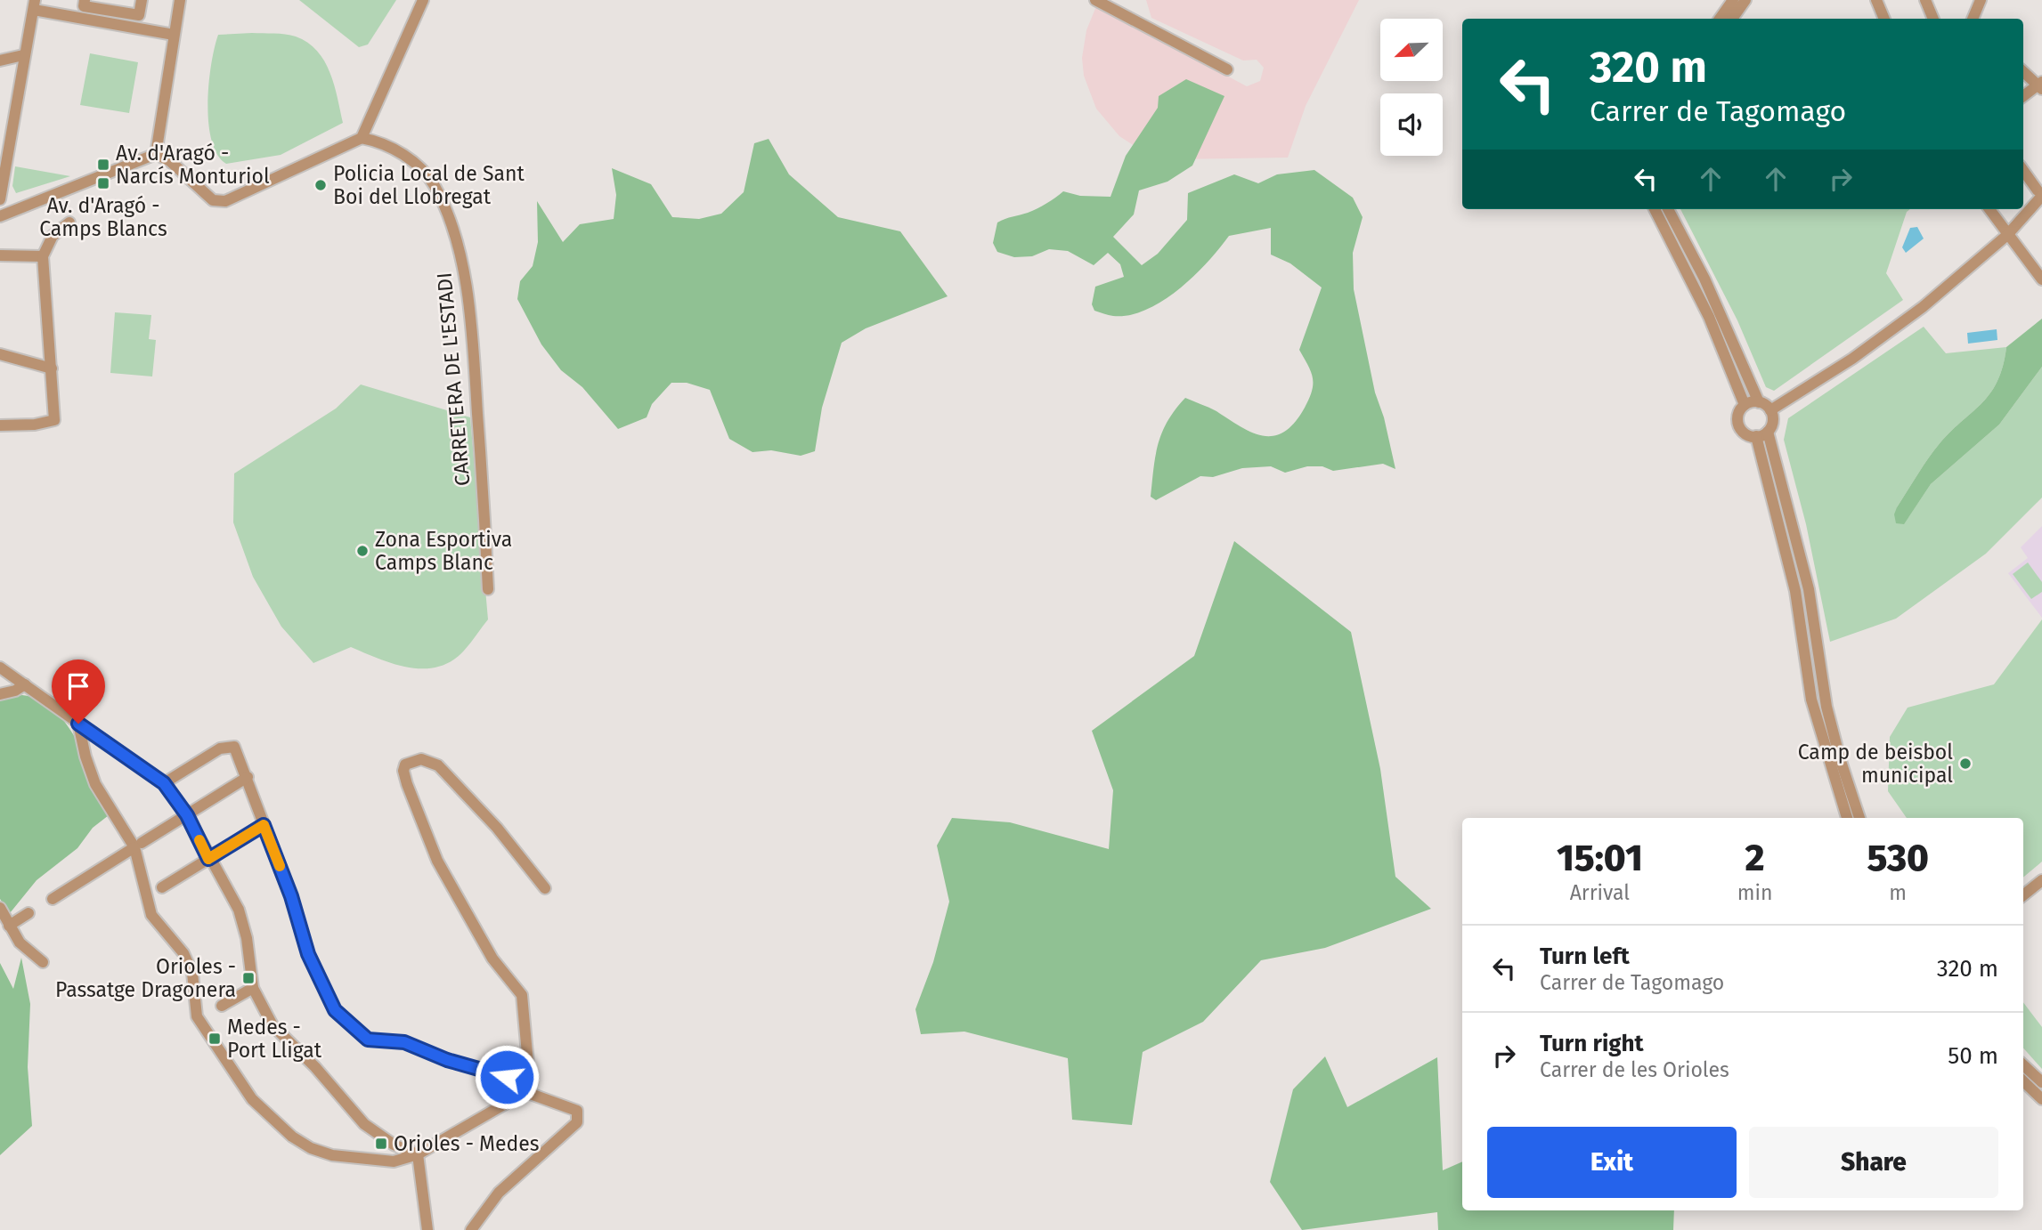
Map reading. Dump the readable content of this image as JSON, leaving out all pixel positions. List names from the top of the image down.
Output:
{
  "streets": {
    "street": ["CARRETERA DE L'ESTADI"]
  },
  "places": {
    "transit": [
      "Av. d'Aragó - Narcís Monturiol",
      "Av. d'Aragó - Camps Blancs",
      "Orioles - Passatge Dragonera",
      "Medes - Port Lligat",
      "Orioles - Medes"
    ],
    "other": ["Policia Local de Sant Boi del Llobregat", "Zona Esportiva Camps Blanc", "Camp de beisbol municipal"]
  },
  "north": "bottom left",
  "page": {
    "turn": ["320 m", "Carrer de Tagomago"],
    "eta": [
      "15:01",
      "Arrival",
      "2",
      "min",
      "530",
      "m"
    ],
    "list": [
      {
        "name": "Turn left",
        "note": "Carrer de Tagomago",
        "value": "320 m"
      },
      {
        "name": "Turn right",
        "note": "Carrer de les Orioles",
        "value": "50 m"
      }
    ],
    "buttons": ["Exit", "Share"]
  }
}
